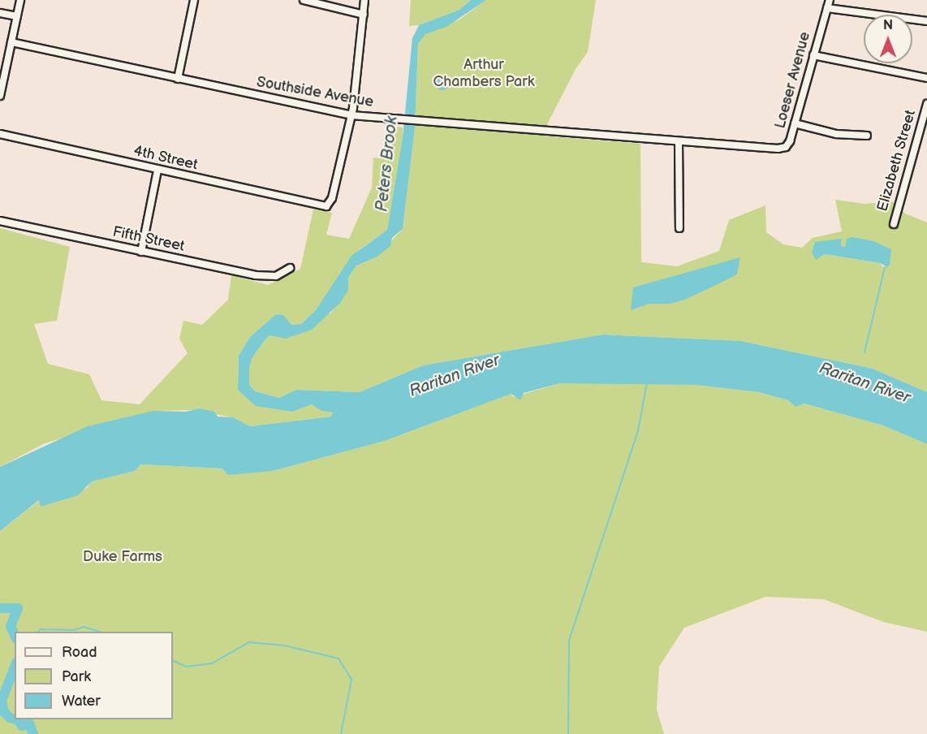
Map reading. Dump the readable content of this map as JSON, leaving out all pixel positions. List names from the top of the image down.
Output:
{
  "streets": {
    "street": [
      "Loeser Avenue",
      "Southside Avenue",
      "4th Street",
      "Elizabeth Street",
      "Fifth Street"
    ]
  },
  "crossings": [
    ["Loeser Avenue", "Southside Avenue"],
    ["Southside Avenue", "4th Street"]
  ],
  "water": ["Peters Brook", "Raritan River"],
  "parks": ["Arthur Chambers Park", "Duke Farms"],
  "legend": ["Road", "Park", "Water"],
  "north": "top"
}
